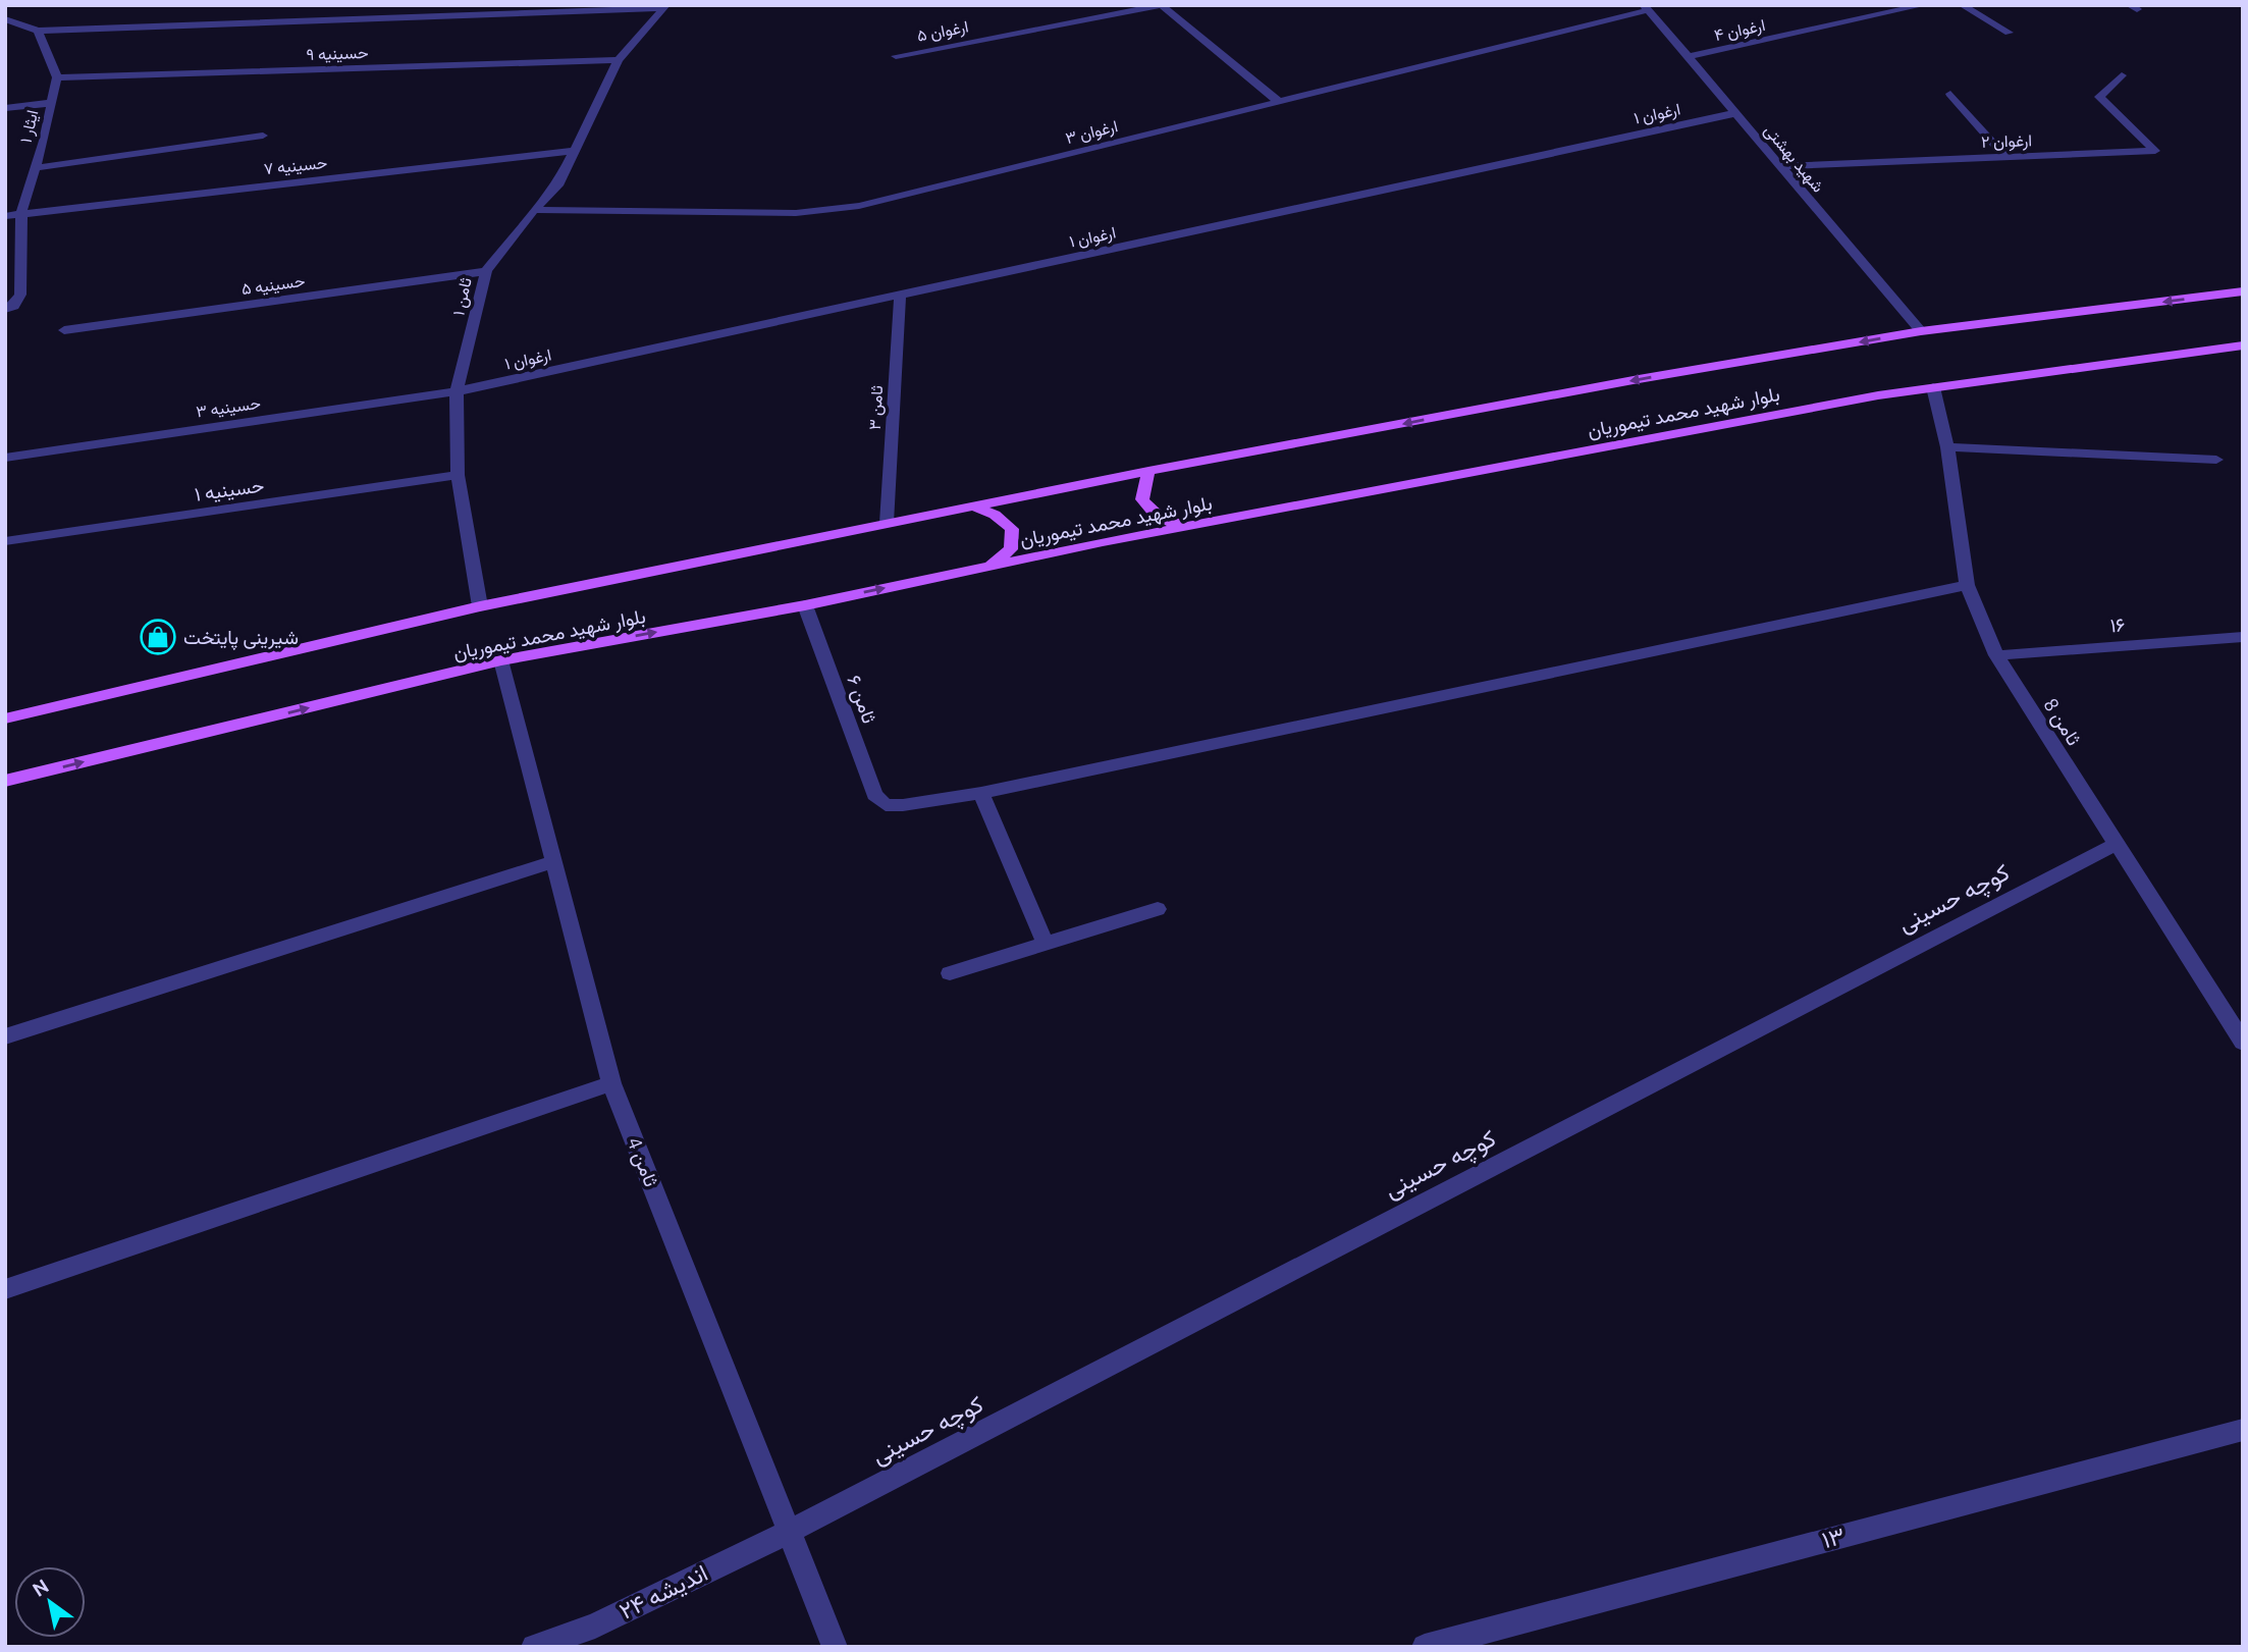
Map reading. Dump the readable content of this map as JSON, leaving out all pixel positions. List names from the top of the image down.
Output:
{
  "streets": {
    "main road": ["بلوار شهید محمد تیموریان"],
    "street": [
      "ارغوان ۴",
      "ارغوان ۵",
      "حسینیه ۹",
      "ارغوان ۱",
      "ایثار ۱",
      "ارغوان ۳",
      "ارغوان ۲",
      "شهید بهشتی",
      "حسینیه ۷",
      "حسینیه ۵",
      "ثامن ۱",
      "حسینیه ۳",
      "ثامن ۳",
      "حسینیه ۱",
      "۱۶",
      "ثامن ۶",
      "ثامن 8",
      "کوچه حسینی",
      "ثامن 4",
      "۱۳",
      "اندیشه ۲۴"
    ]
  },
  "crossings": [
    ["ارغوان ۴", "شهید بهشتی"],
    ["حسینیه ۹", "ایثار ۱"],
    ["حسینیه ۹", "ثامن ۱"],
    ["ارغوان ۱", "شهید بهشتی"],
    ["ارغوان ۱", "ثامن ۱"],
    ["ارغوان ۱", "حسینیه ۳"],
    ["ارغوان ۱", "ثامن ۳"],
    ["ایثار ۱", "حسینیه ۷"],
    ["ارغوان ۳", "شهید بهشتی"],
    ["ارغوان ۳", "ثامن ۱"],
    ["ارغوان ۲", "شهید بهشتی"],
    ["شهید بهشتی", "بلوار شهید محمد تیموریان"],
    ["حسینیه ۷", "ثامن ۱"],
    ["حسینیه ۵", "ثامن ۱"],
    ["ثامن ۱", "حسینیه ۳"],
    ["ثامن ۱", "بلوار شهید محمد تیموریان"],
    ["ثامن ۱", "حسینیه ۱"],
    ["ثامن ۳", "بلوار شهید محمد تیموریان"],
    ["بلوار شهید محمد تیموریان", "ثامن ۶"],
    ["بلوار شهید محمد تیموریان", "ثامن 8"],
    ["بلوار شهید محمد تیموریان", "ثامن 4"],
    ["۱۶", "ثامن 8"],
    ["ثامن 8", "کوچه حسینی"],
    ["کوچه حسینی", "ثامن 4"],
    ["کوچه حسینی", "اندیشه ۲۴"],
    ["ثامن 4", "اندیشه ۲۴"]
  ],
  "places": {
    "shop": ["شیرینی پایتخت"]
  },
  "north": "top left"
}
